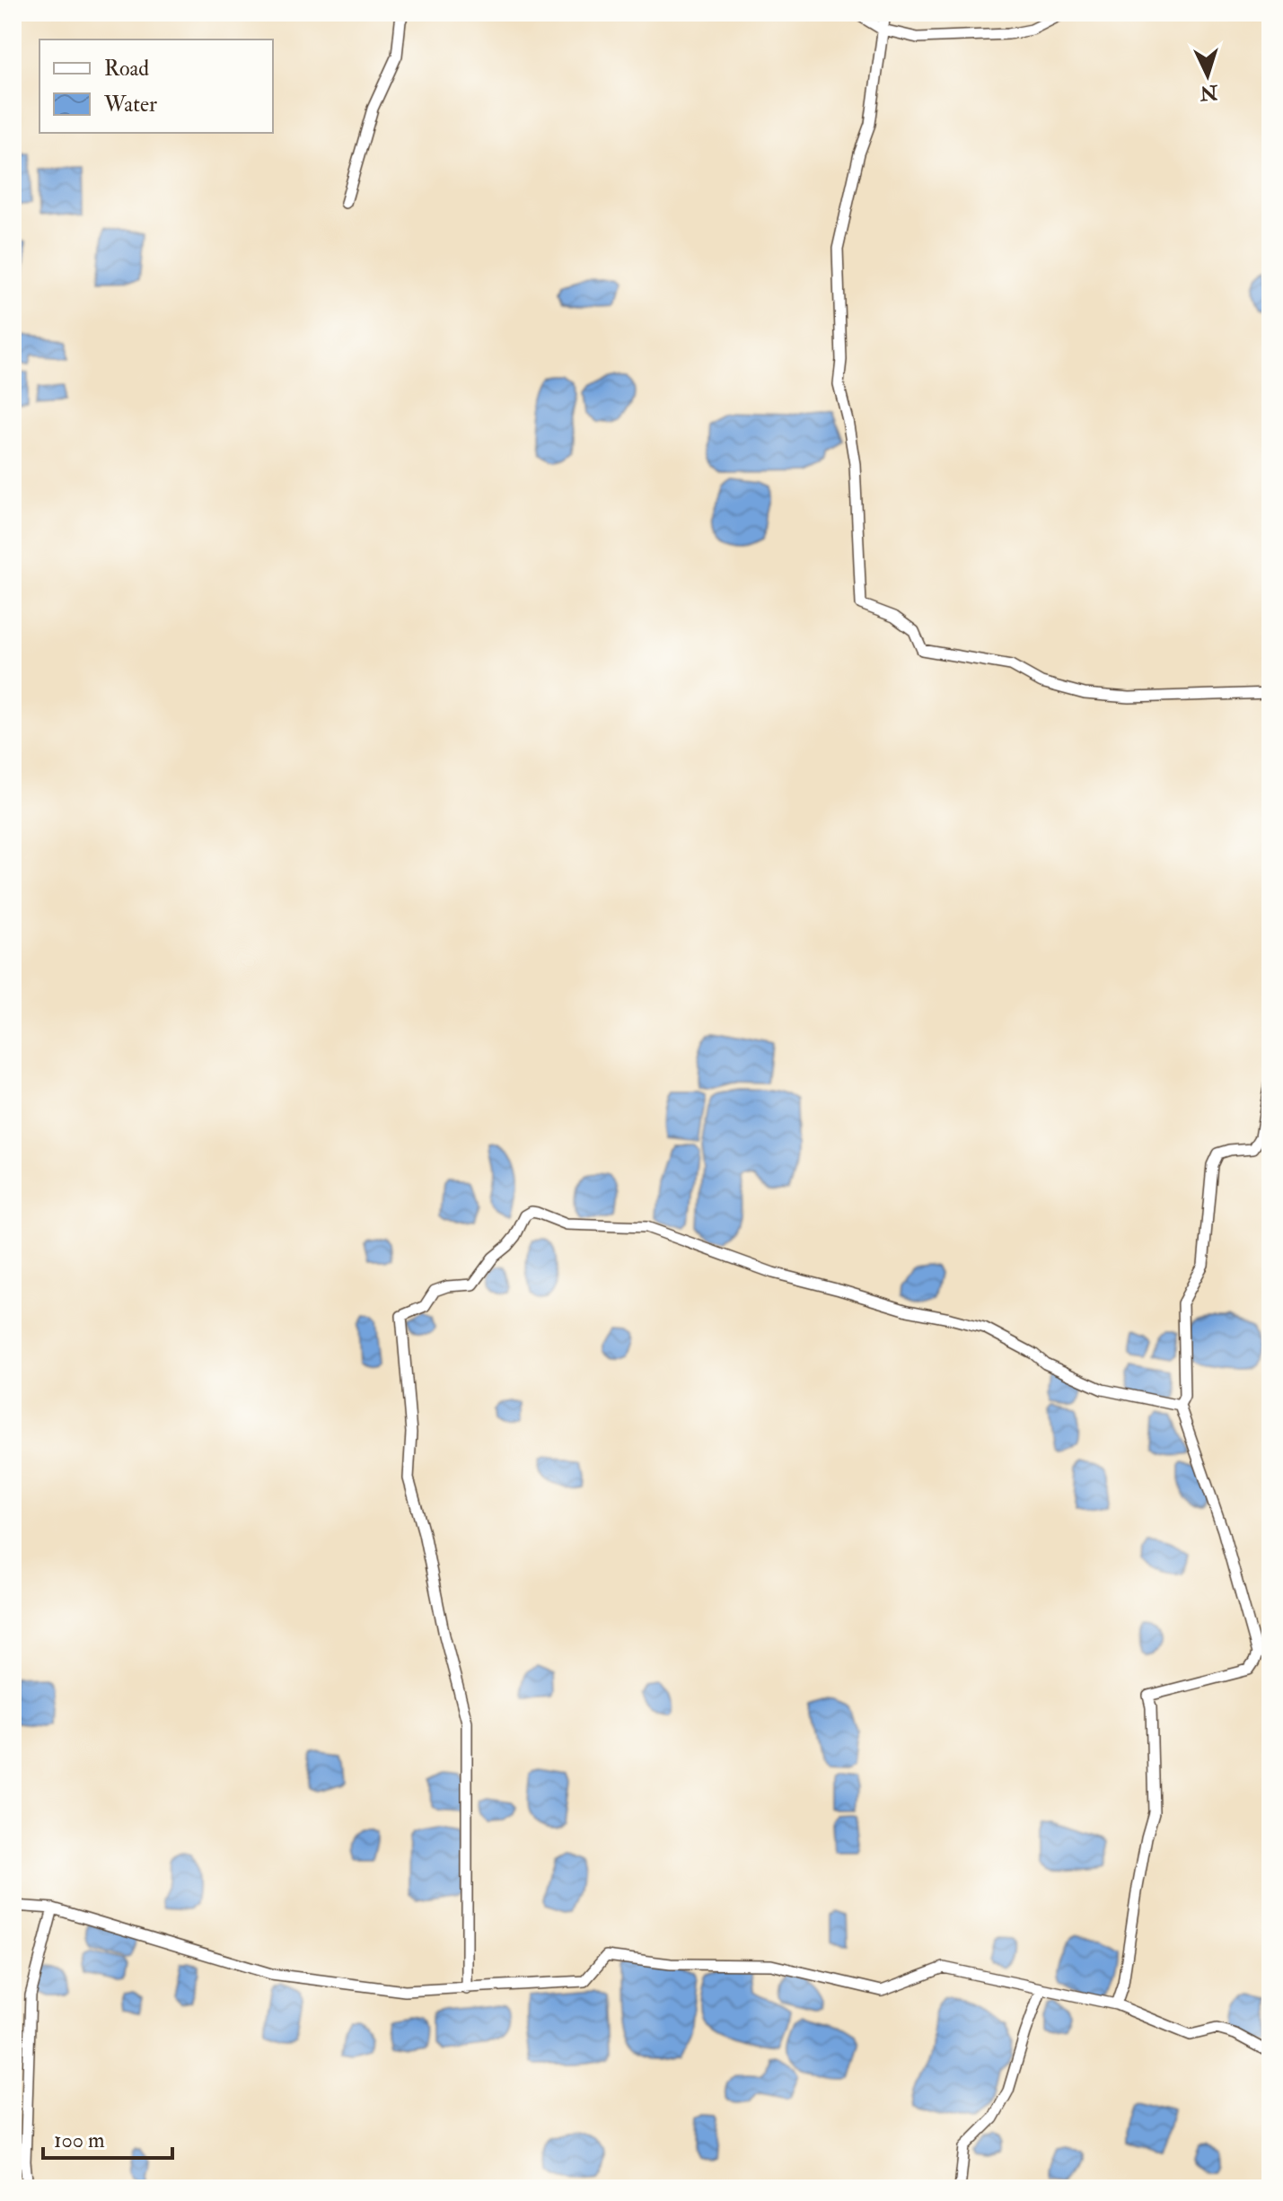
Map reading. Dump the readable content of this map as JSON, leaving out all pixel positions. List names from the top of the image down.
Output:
{
  "legend": ["Road", "Water"],
  "scale_bar": "100 m",
  "north": "bottom"
}
